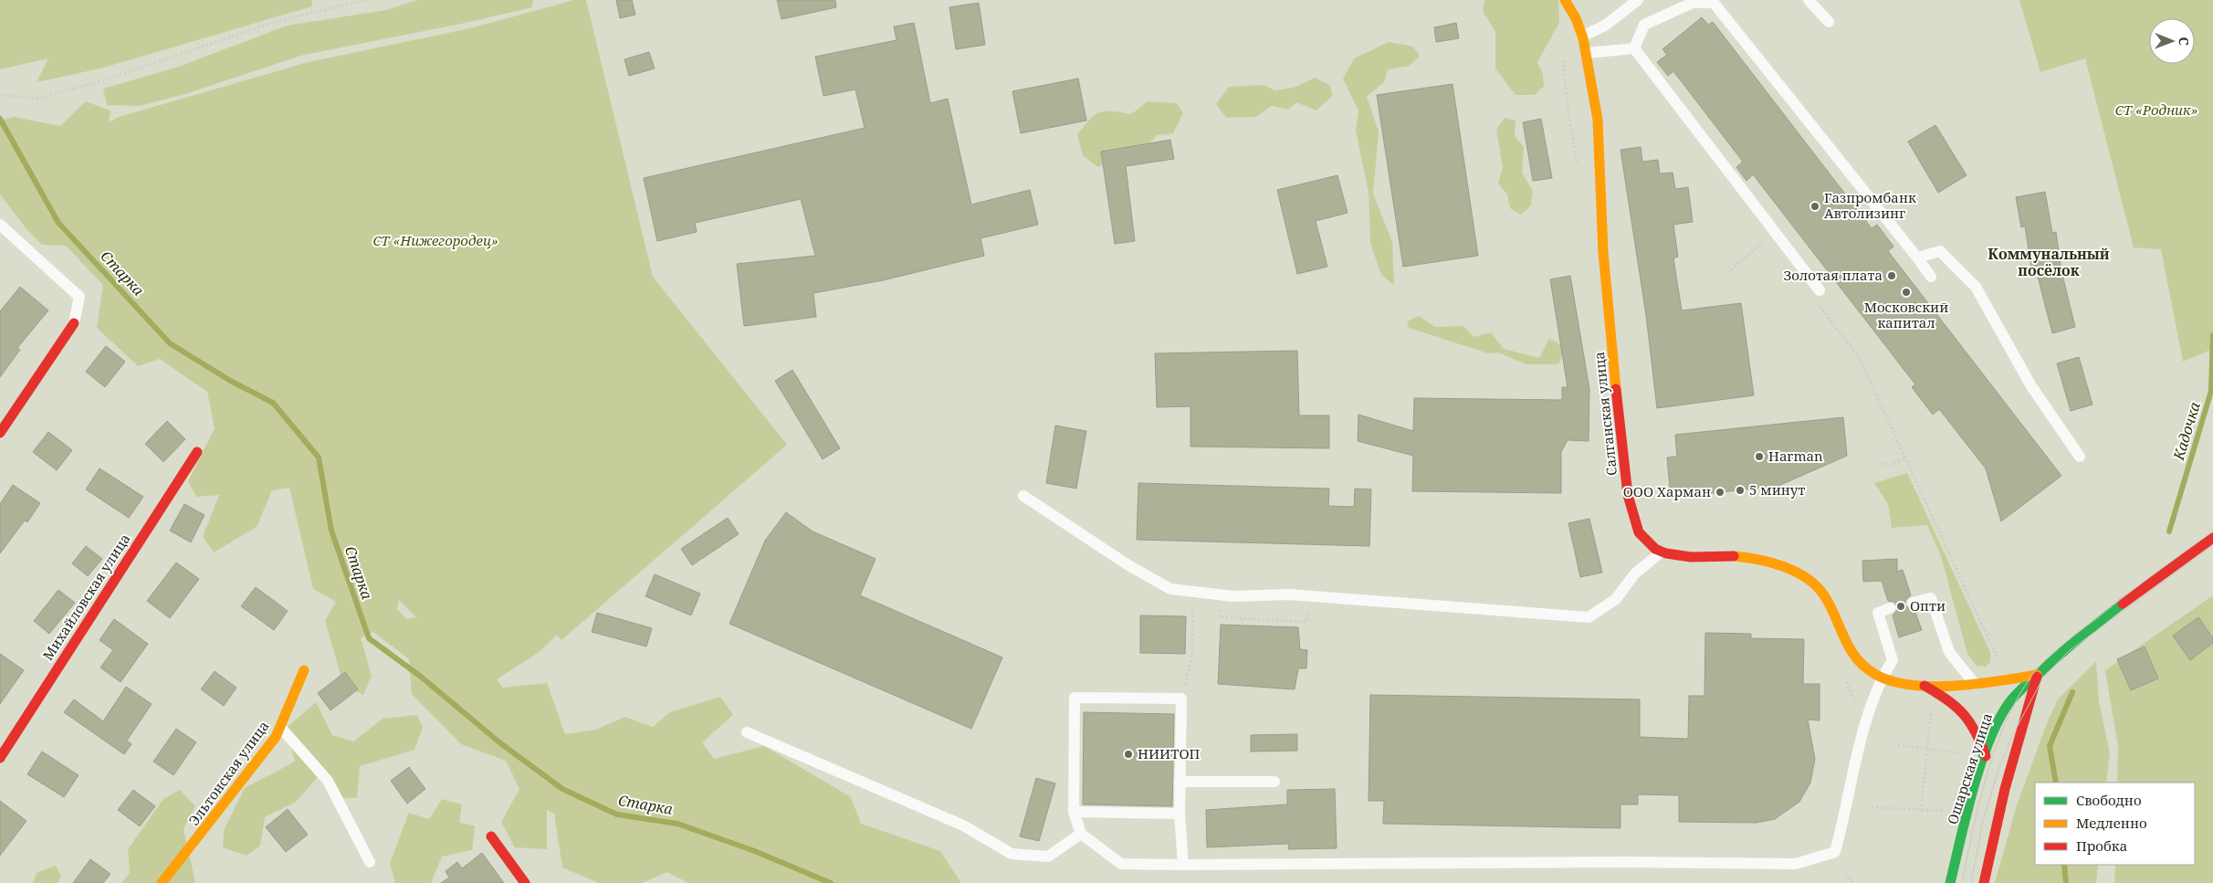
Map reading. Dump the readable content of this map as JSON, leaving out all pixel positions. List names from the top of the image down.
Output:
{
  "streets": {
    "street": [
      "Салганская улица",
      "Михайловская улица",
      "Ошарская улица",
      "Эльтонская улица"
    ]
  },
  "crossings": [
    ["Салганская улица", "Ошарская улица"]
  ],
  "districts": ["Коммунальный посёлок"],
  "water": ["Старка", "Кадочка"],
  "parks": ["СТ «Родник»", "СТ «Нижегородец»"],
  "places": [
    "Газпромбанк Автолизинг",
    "Золотая плата",
    "Московский капитал",
    "Harman",
    "5 минут",
    "ООО Харман",
    "Опти",
    "НИИТОП"
  ],
  "legend": ["Свободно", "Медленно", "Пробка"],
  "north": "right"
}
